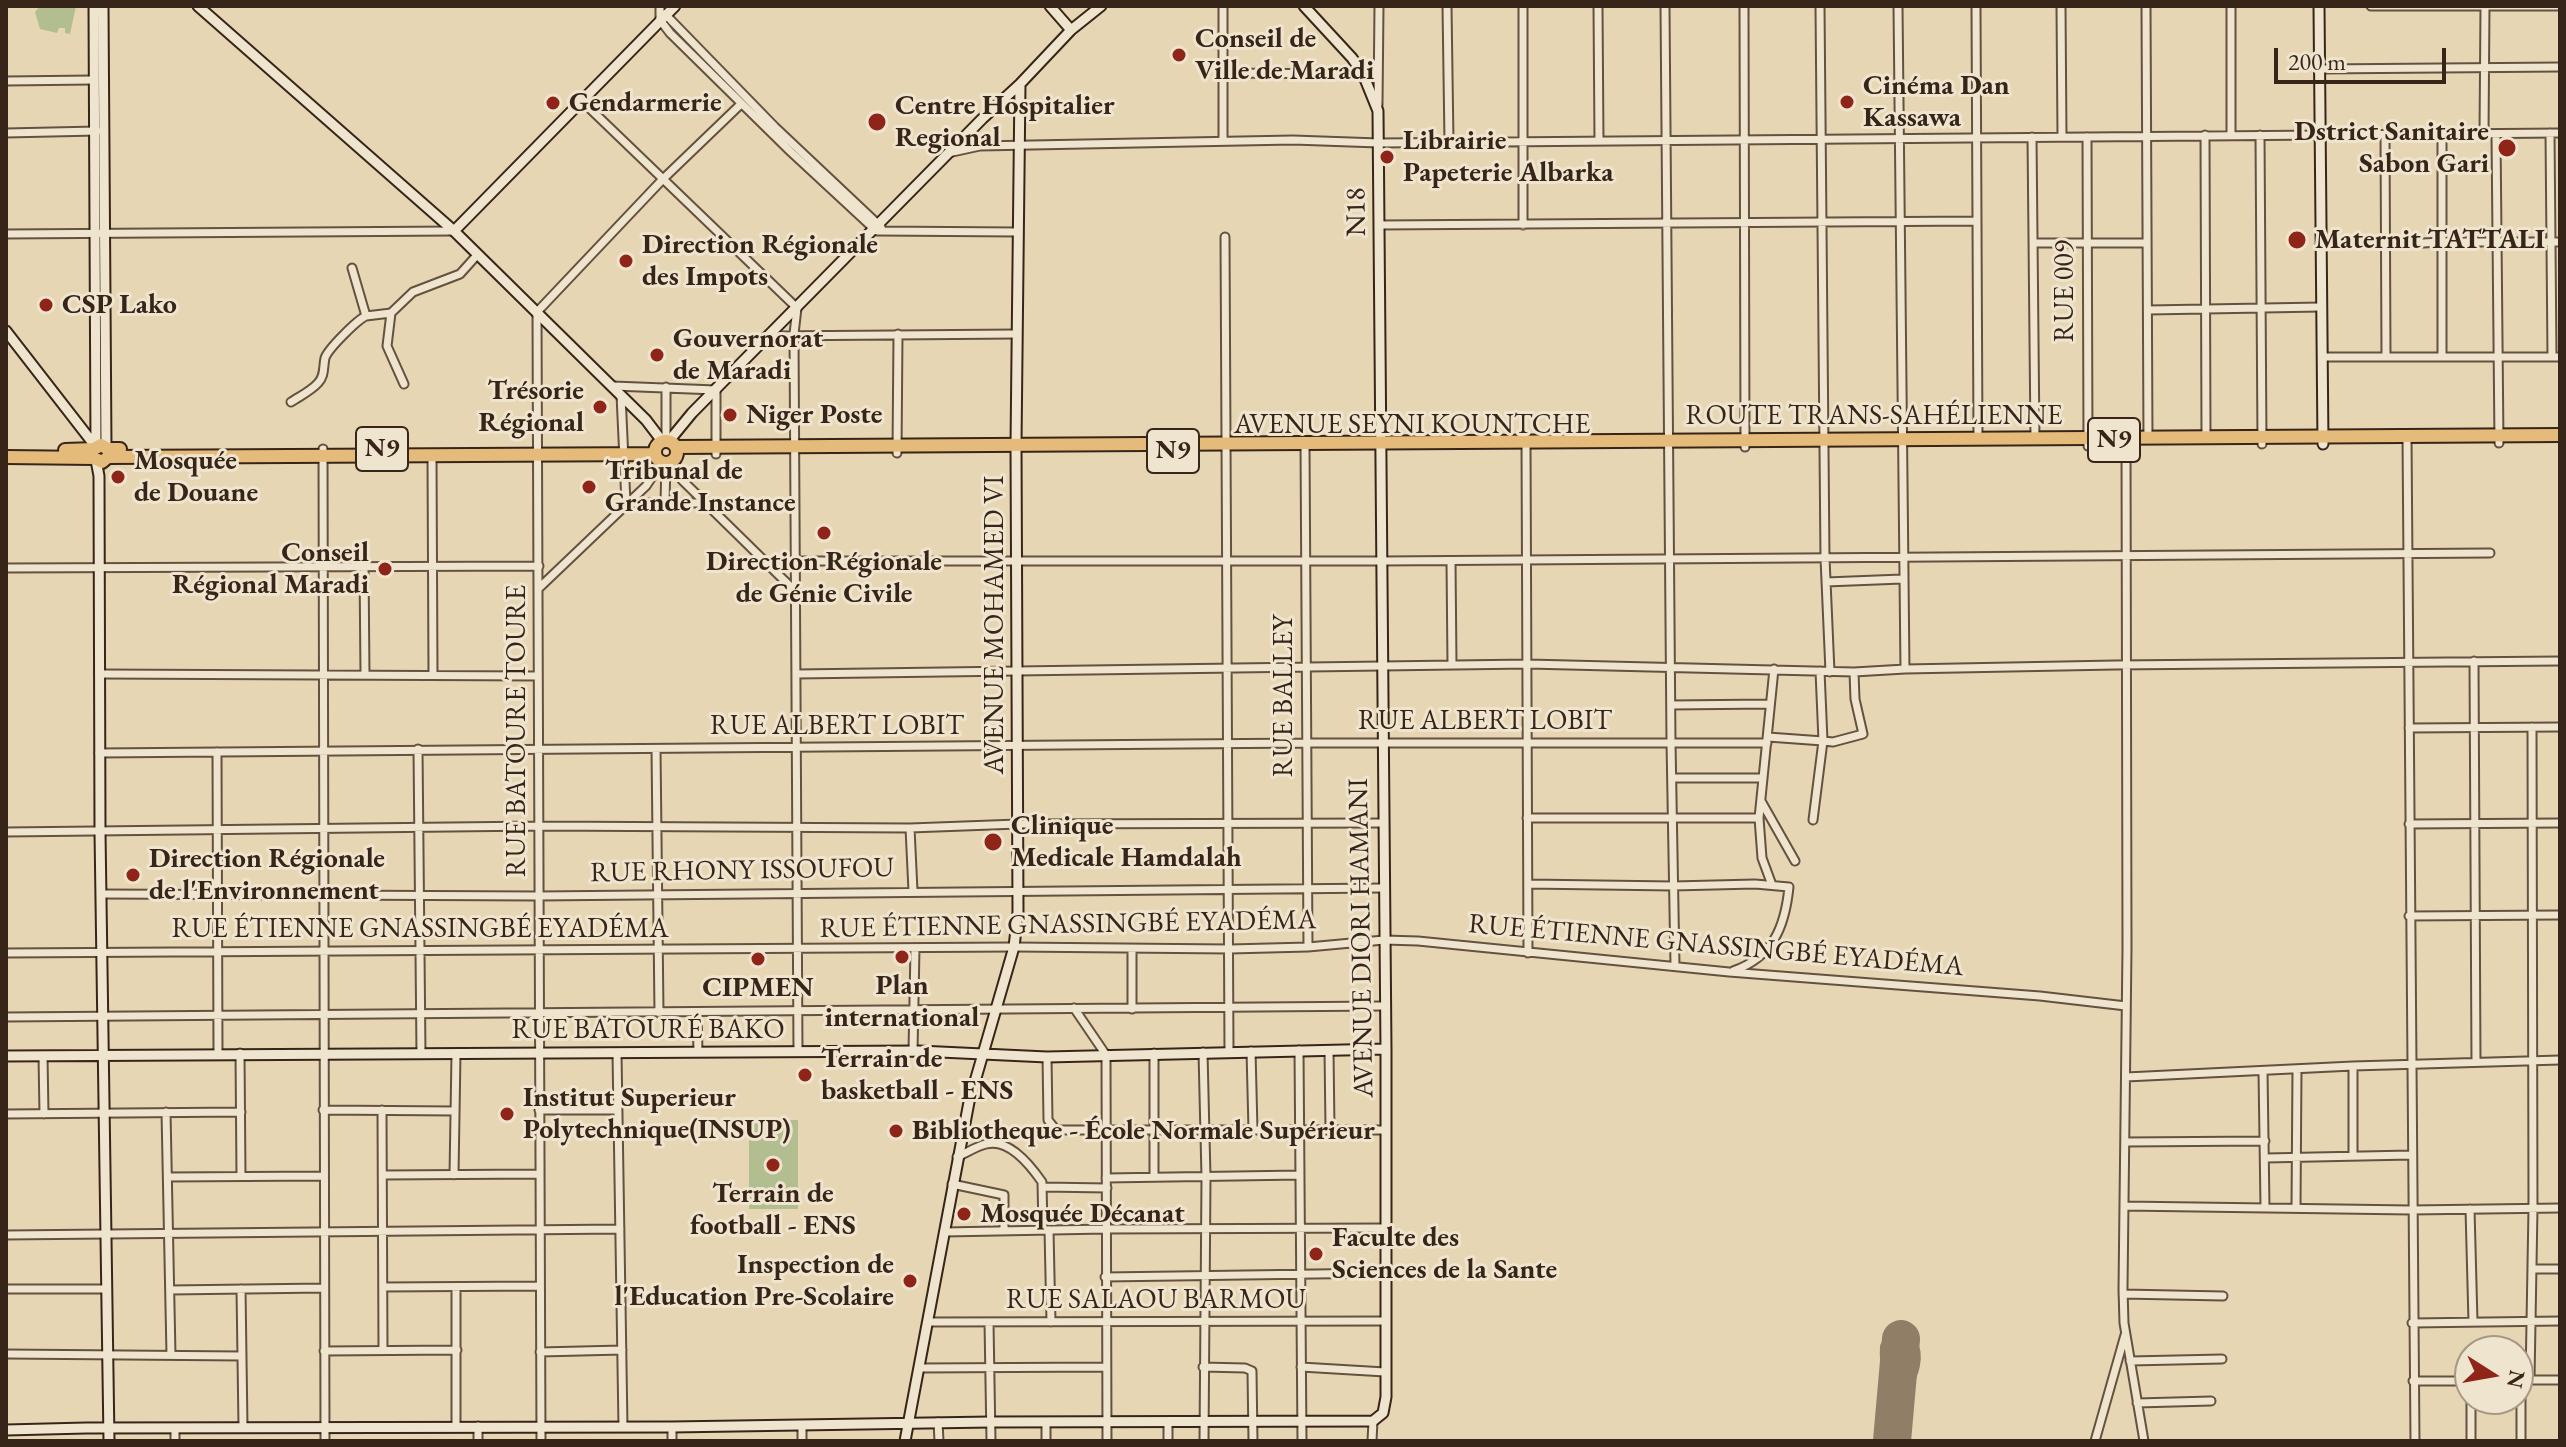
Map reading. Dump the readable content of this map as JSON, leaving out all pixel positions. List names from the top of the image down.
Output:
{
  "streets": {
    "highway": ["ROUTE TRANS-SAHÉLIENNE", "AVENUE SEYNI KOUNTCHE", "N9"],
    "street": [
      "N18",
      "RUE 009",
      "AVENUE MOHAMED VI",
      "RUE BALLEY",
      "RUE ALBERT LOBIT",
      "RUE BATOURE TOURE",
      "RUE RHONY ISSOUFOU",
      "RUE ÉTIENNE GNASSINGBÉ EYADÉMA",
      "AVENUE DIORI HAMANI",
      "RUE BATOURÉ BAKO",
      "RUE SALAOU BARMOU"
    ]
  },
  "crossings": [
    ["N18", "AVENUE SEYNI KOUNTCHE"],
    ["N18", "AVENUE DIORI HAMANI"],
    ["RUE 009", "ROUTE TRANS-SAHÉLIENNE"],
    ["ROUTE TRANS-SAHÉLIENNE", "AVENUE SEYNI KOUNTCHE"],
    ["AVENUE SEYNI KOUNTCHE", "AVENUE MOHAMED VI"],
    ["AVENUE SEYNI KOUNTCHE", "RUE BALLEY"],
    ["AVENUE SEYNI KOUNTCHE", "RUE BATOURE TOURE"],
    ["AVENUE SEYNI KOUNTCHE", "AVENUE DIORI HAMANI"],
    ["AVENUE MOHAMED VI", "RUE ALBERT LOBIT"],
    ["AVENUE MOHAMED VI", "RUE RHONY ISSOUFOU"],
    ["AVENUE MOHAMED VI", "RUE ÉTIENNE GNASSINGBÉ EYADÉMA"],
    ["AVENUE MOHAMED VI", "RUE BATOURÉ BAKO"],
    ["AVENUE MOHAMED VI", "RUE SALAOU BARMOU"],
    ["RUE BALLEY", "RUE ALBERT LOBIT"],
    ["RUE BALLEY", "RUE RHONY ISSOUFOU"],
    ["RUE BALLEY", "RUE ÉTIENNE GNASSINGBÉ EYADÉMA"],
    ["RUE ALBERT LOBIT", "RUE BATOURE TOURE"],
    ["RUE ALBERT LOBIT", "AVENUE DIORI HAMANI"],
    ["RUE BATOURE TOURE", "RUE RHONY ISSOUFOU"],
    ["RUE BATOURE TOURE", "RUE ÉTIENNE GNASSINGBÉ EYADÉMA"],
    ["RUE BATOURE TOURE", "RUE BATOURÉ BAKO"],
    ["RUE RHONY ISSOUFOU", "AVENUE DIORI HAMANI"],
    ["RUE ÉTIENNE GNASSINGBÉ EYADÉMA", "AVENUE DIORI HAMANI"],
    ["AVENUE DIORI HAMANI", "RUE BATOURÉ BAKO"],
    ["AVENUE DIORI HAMANI", "RUE SALAOU BARMOU"]
  ],
  "places": [
    "Conseil de Ville de Maradi",
    "Cinéma Dan Kassawa",
    "Gendarmerie",
    "Centre Hospitalier Regional",
    "Dstrict Sanitaire Sabon Gari",
    "Librairie Papeterie Albarka",
    "Maternit TATTALI",
    "Direction Régionale des Impots",
    "CSP Lako",
    "Gouvernorat de Maradi",
    "Trésorie Régional",
    "Niger Poste",
    "Mosquée de Douane",
    "Tribunal de Grande Instance",
    "Direction Régionale de Génie Civile",
    "Conseil Régional Maradi",
    "Clinique Medicale Hamdalah",
    "Direction Régionale de l'Environnement",
    "Plan international",
    "CIPMEN",
    "Terrain de basketball - ENS",
    "Institut Superieur Polytechnique(INSUP)",
    "Bibliotheque - École Normale Supérieur",
    "Terrain de football - ENS",
    "Mosquée Décanat",
    "Faculte des Sciences de la Sante",
    "Inspection de l'Education Pre-Scolaire"
  ],
  "scale_bar": "200 m",
  "north": "right"
}
